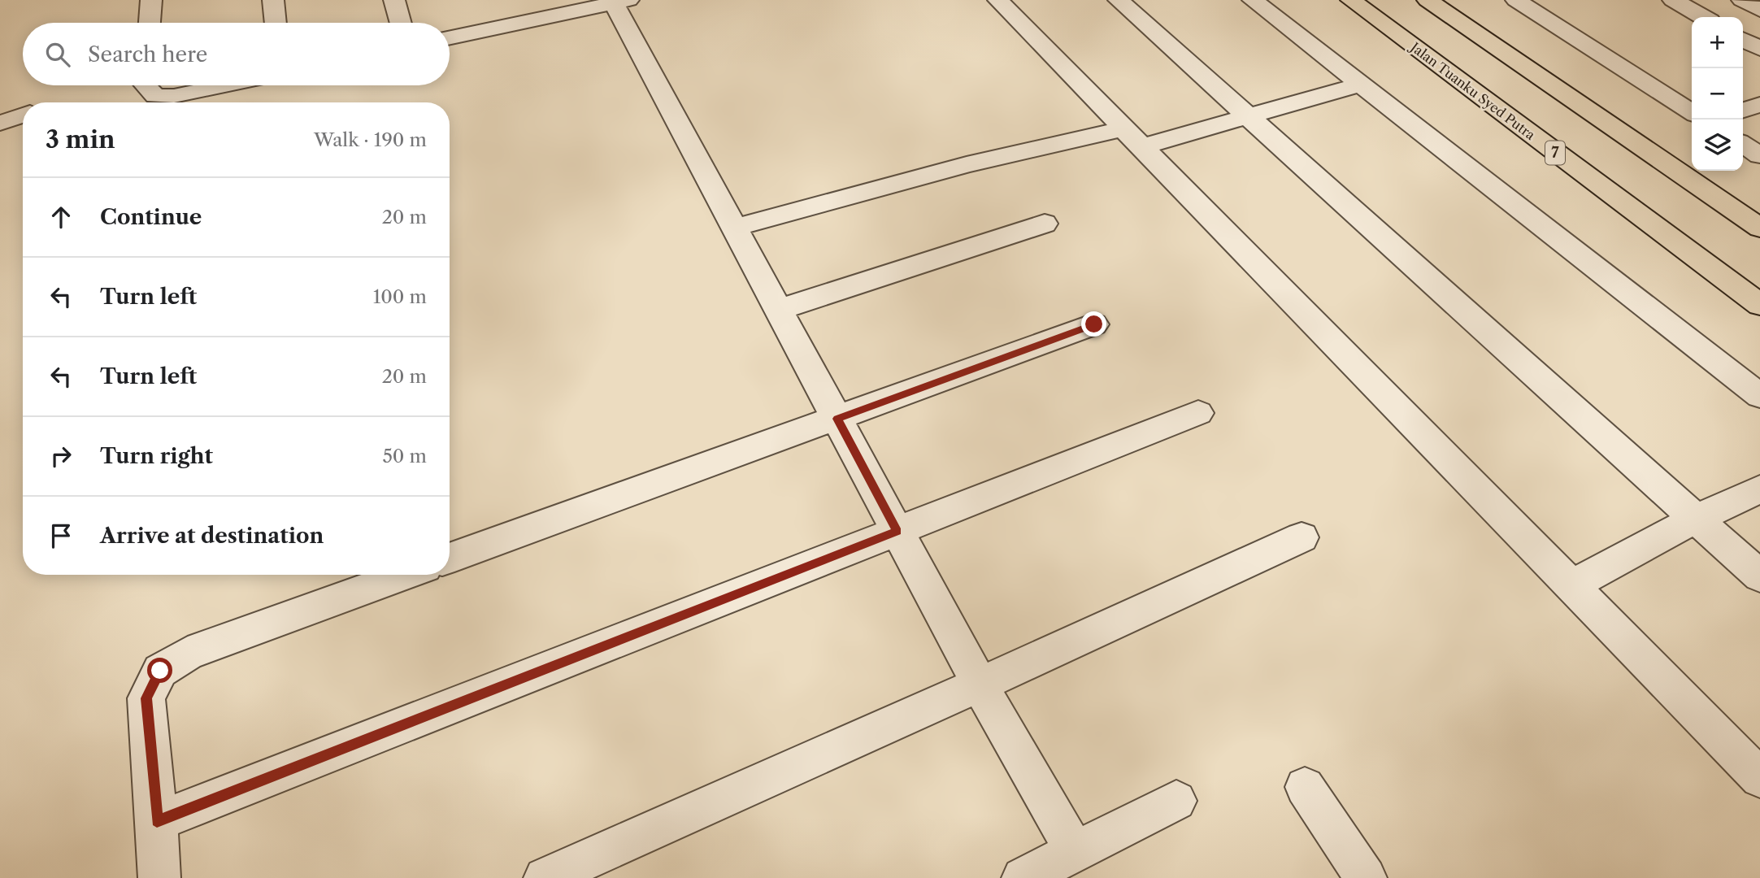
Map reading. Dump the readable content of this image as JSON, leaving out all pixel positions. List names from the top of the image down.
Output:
{
  "streets": {
    "main road": ["Jalan Tuanku Syed Putra", "7"]
  },
  "page": {
    "map_buttons": ["+", "−"],
    "search": "Search here",
    "heading": ["3 min", "Walk · 190 m"],
    "list": [
      ["Continue", "20 m"],
      ["Turn left", "100 m"],
      ["Turn left", "20 m"],
      ["Turn right", "50 m"],
      "Arrive at destination"
    ]
  }
}
